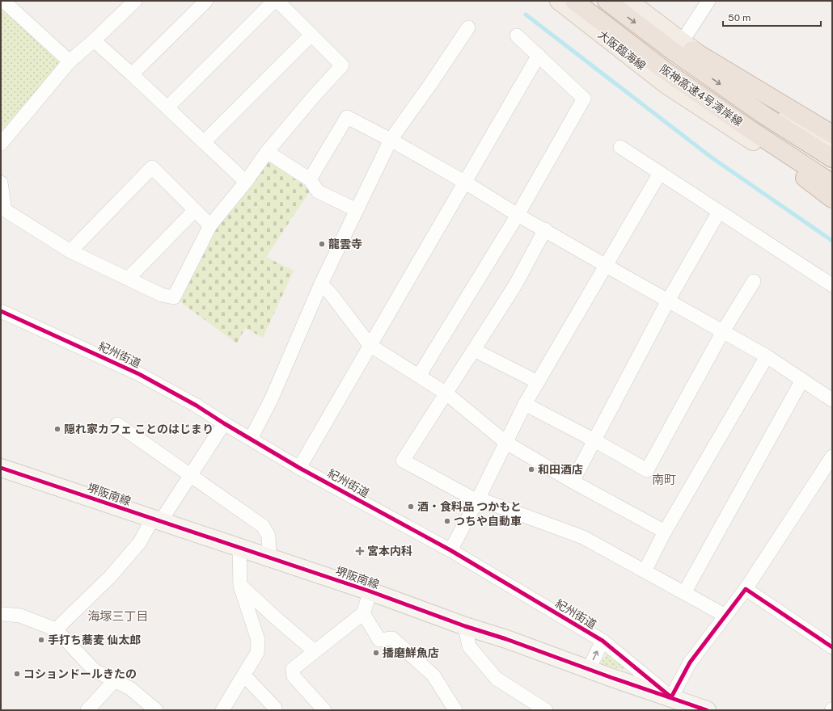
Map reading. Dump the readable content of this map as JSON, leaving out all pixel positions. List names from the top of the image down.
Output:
{
  "streets": {
    "highway": ["阪神高速4号湾岸線"],
    "main road": ["大阪臨海線", "堺阪南線"],
    "street": ["紀州街道"]
  },
  "crossings": [
    ["紀州街道", "堺阪南線"]
  ],
  "districts": ["南町", "海塚三丁目"],
  "places": {
    "other": [
      "龍雲寺",
      "隠れ家カフェ ことのはじまり",
      "和田酒店",
      "酒・食料品 つかもと",
      "つちや自動車",
      "手打ち蕎麦 仙太郎",
      "播磨鮮魚店",
      "コションドールきたの"
    ],
    "health": ["宮本内科"]
  },
  "scale_bar": "50 m"
}
